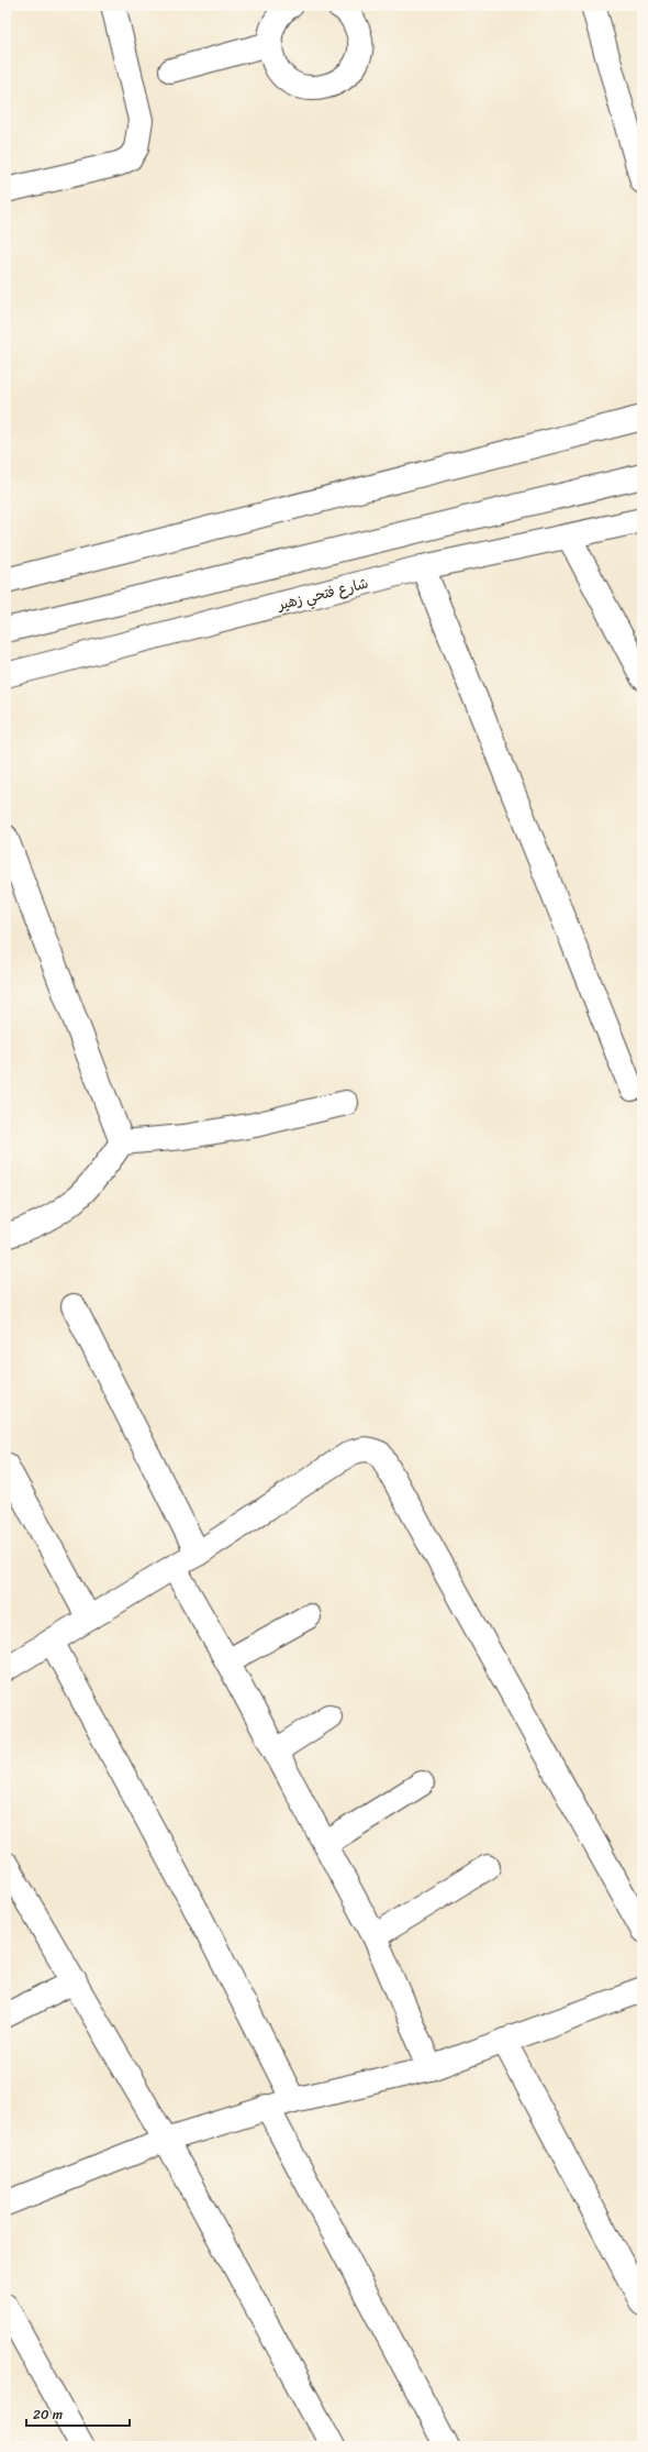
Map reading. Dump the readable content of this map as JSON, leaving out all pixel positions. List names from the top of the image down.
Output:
{
  "streets": {
    "street": ["شارع فتحي زهير"]
  },
  "scale_bar": "20 m"
}
